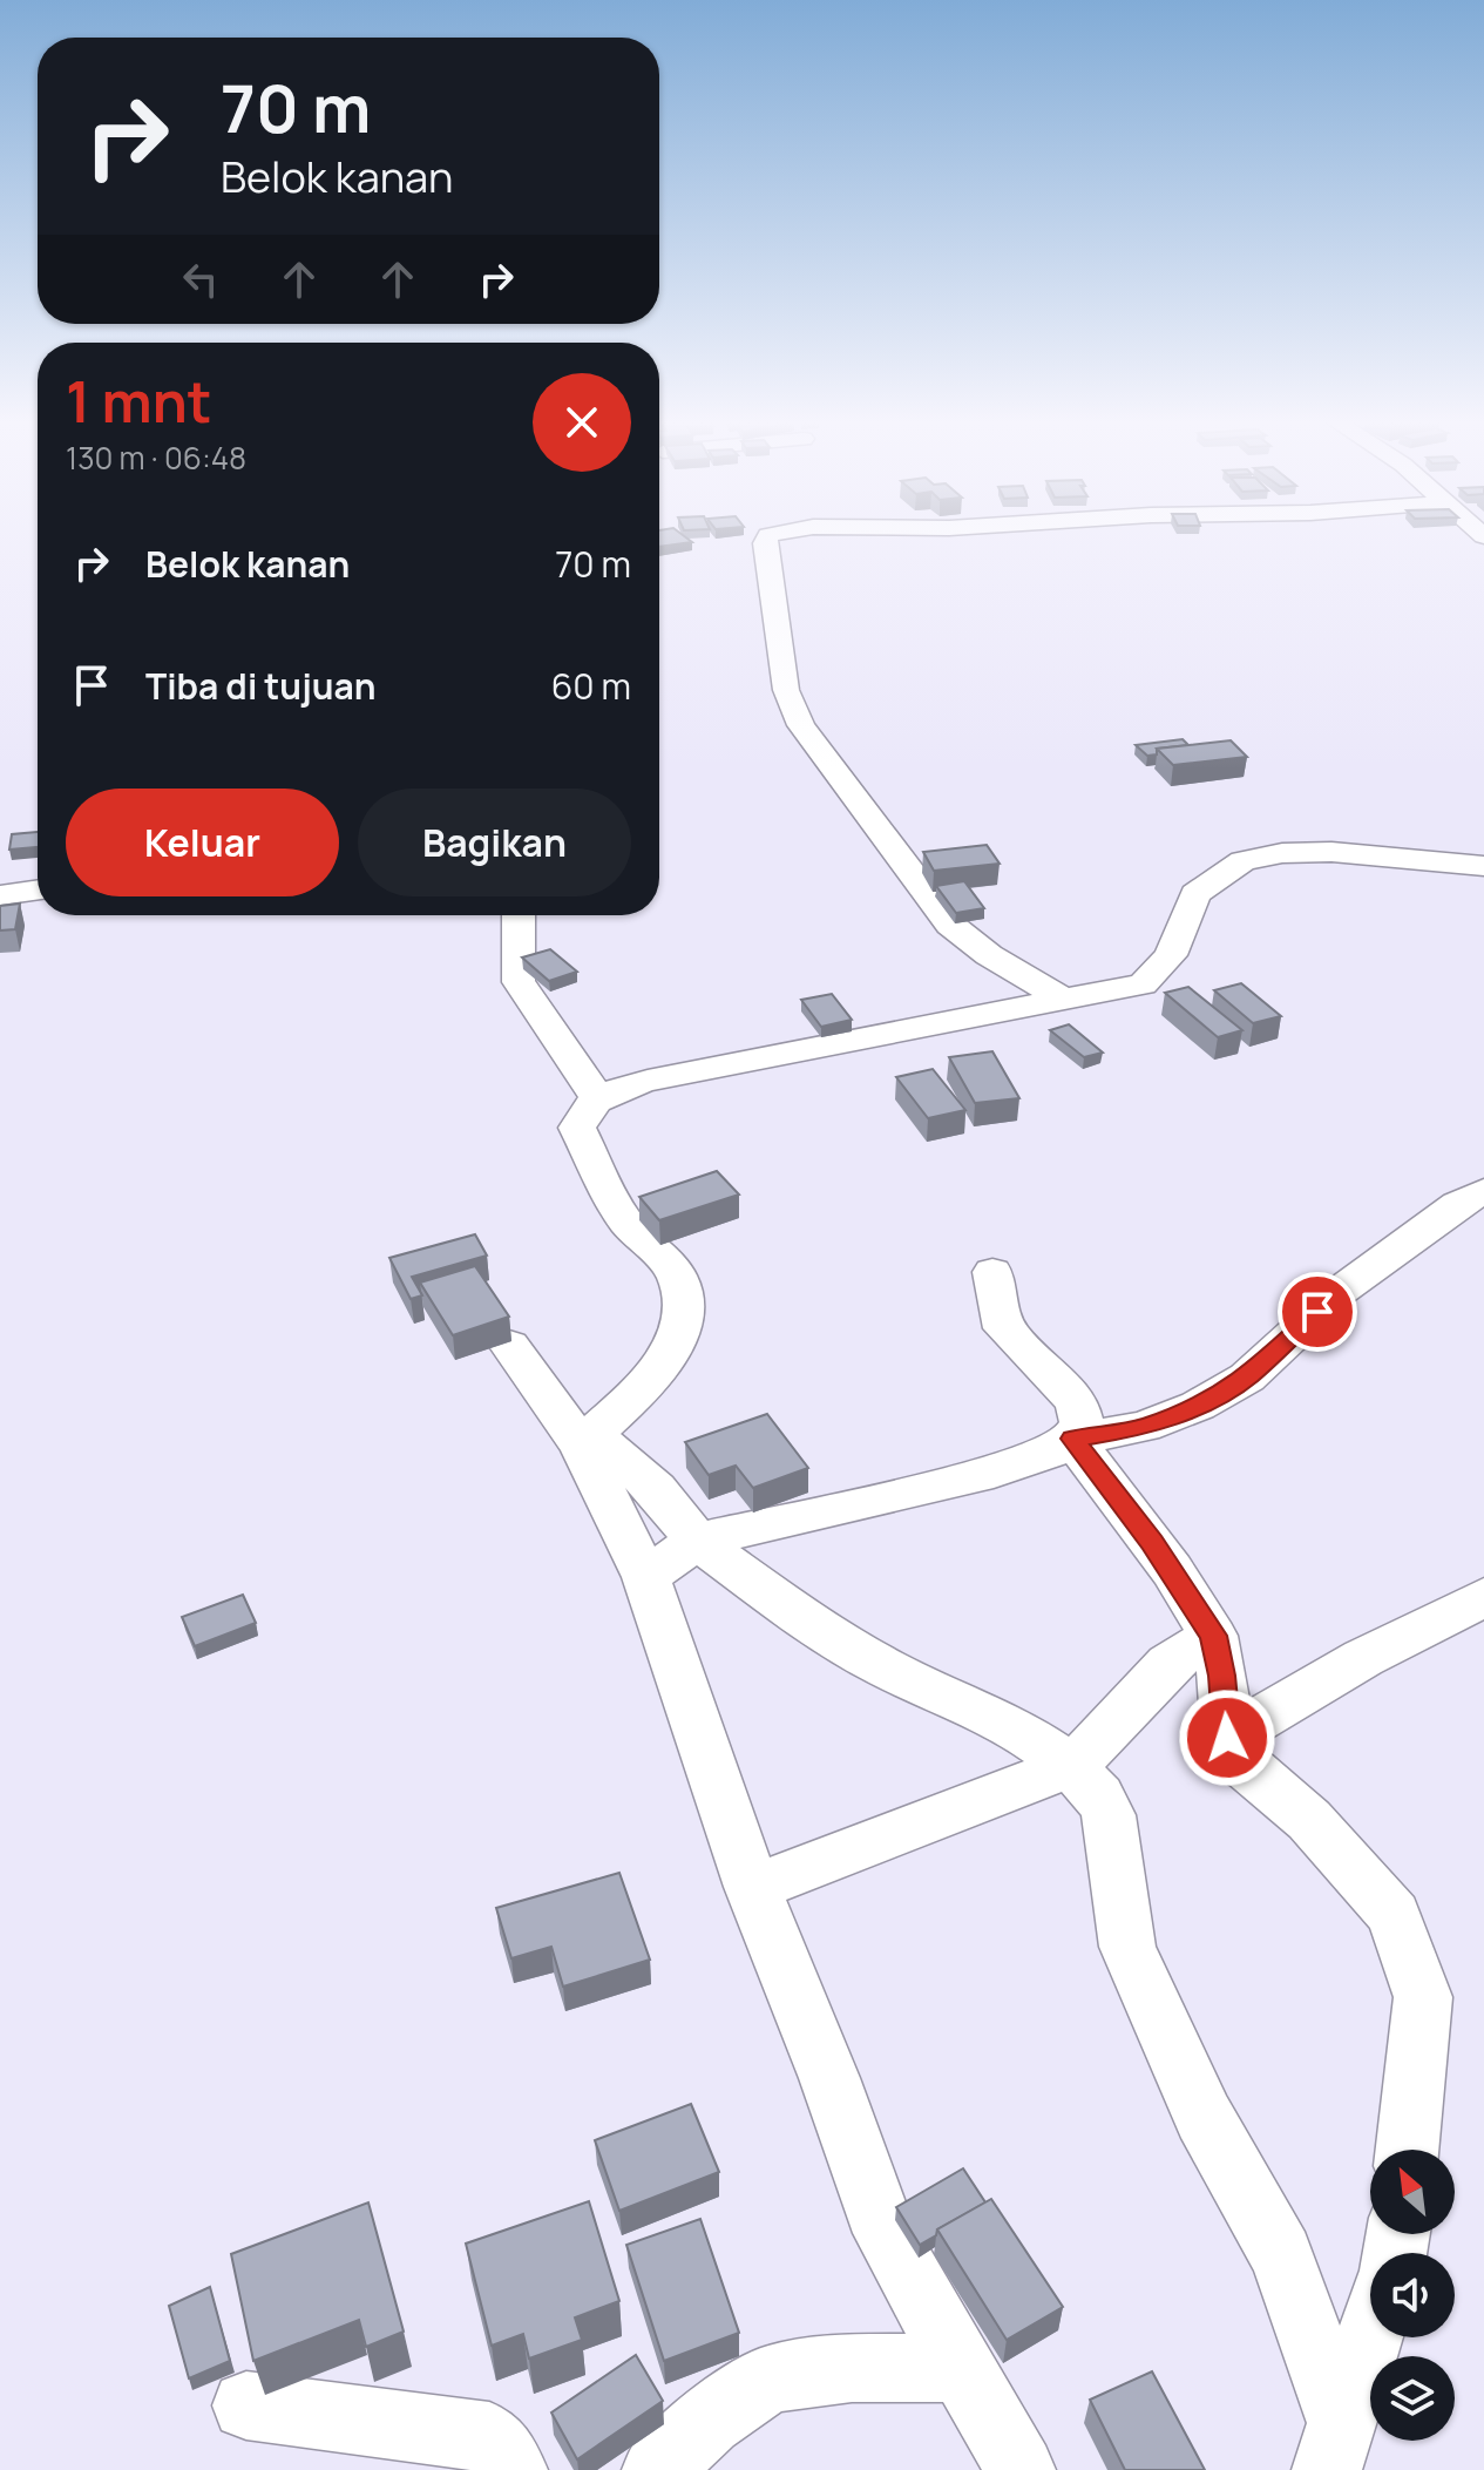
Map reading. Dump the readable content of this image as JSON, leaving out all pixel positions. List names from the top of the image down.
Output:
{
  "north": "top left",
  "page": {
    "turn": ["70 m", "Belok kanan"],
    "heading": ["1 mnt", "130 m · 06:48"],
    "list": [
      {
        "name": "Belok kanan",
        "value": "70 m"
      },
      {
        "name": "Tiba di tujuan",
        "value": "60 m"
      }
    ],
    "buttons": ["Keluar", "Bagikan"]
  }
}
